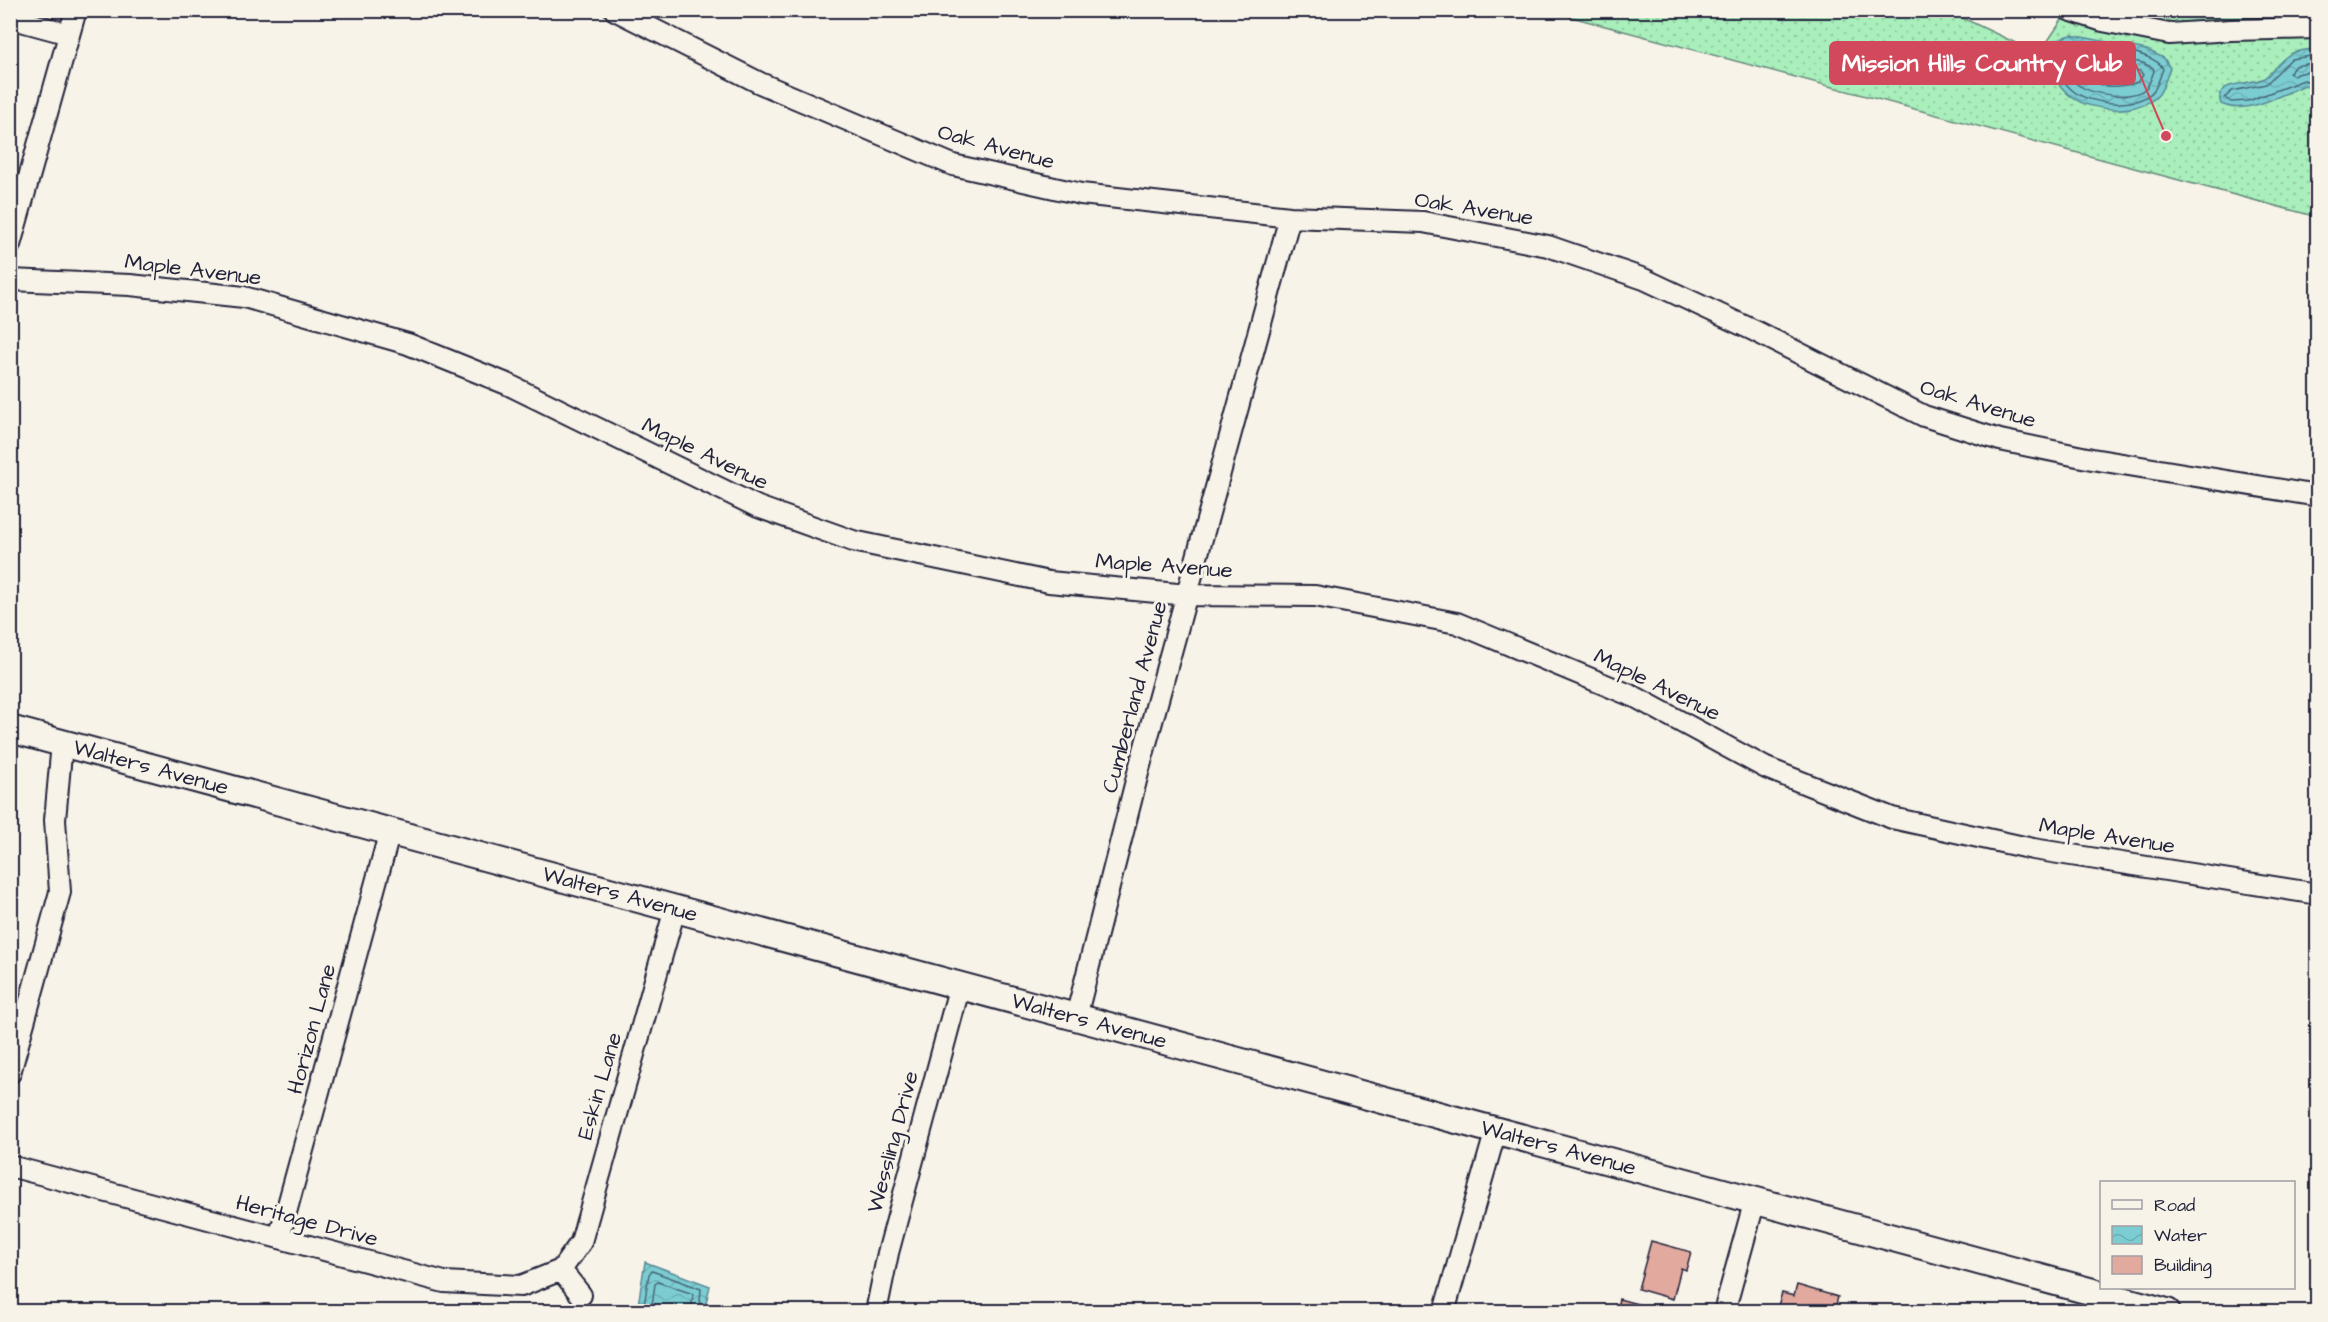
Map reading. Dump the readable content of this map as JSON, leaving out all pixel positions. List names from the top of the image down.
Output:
{
  "streets": {
    "main road": ["Walters Avenue"],
    "street": [
      "Oak Avenue",
      "Maple Avenue",
      "Cumberland Avenue",
      "Horizon Lane",
      "Eskin Lane",
      "Wessling Drive",
      "Heritage Drive"
    ]
  },
  "crossings": [
    ["Oak Avenue", "Cumberland Avenue"],
    ["Maple Avenue", "Cumberland Avenue"],
    ["Cumberland Avenue", "Walters Avenue"],
    ["Walters Avenue", "Horizon Lane"],
    ["Walters Avenue", "Eskin Lane"],
    ["Walters Avenue", "Wessling Drive"],
    ["Horizon Lane", "Heritage Drive"],
    ["Eskin Lane", "Heritage Drive"]
  ],
  "places": ["Mission Hills Country Club"],
  "legend": ["Road", "Water", "Building"]
}
